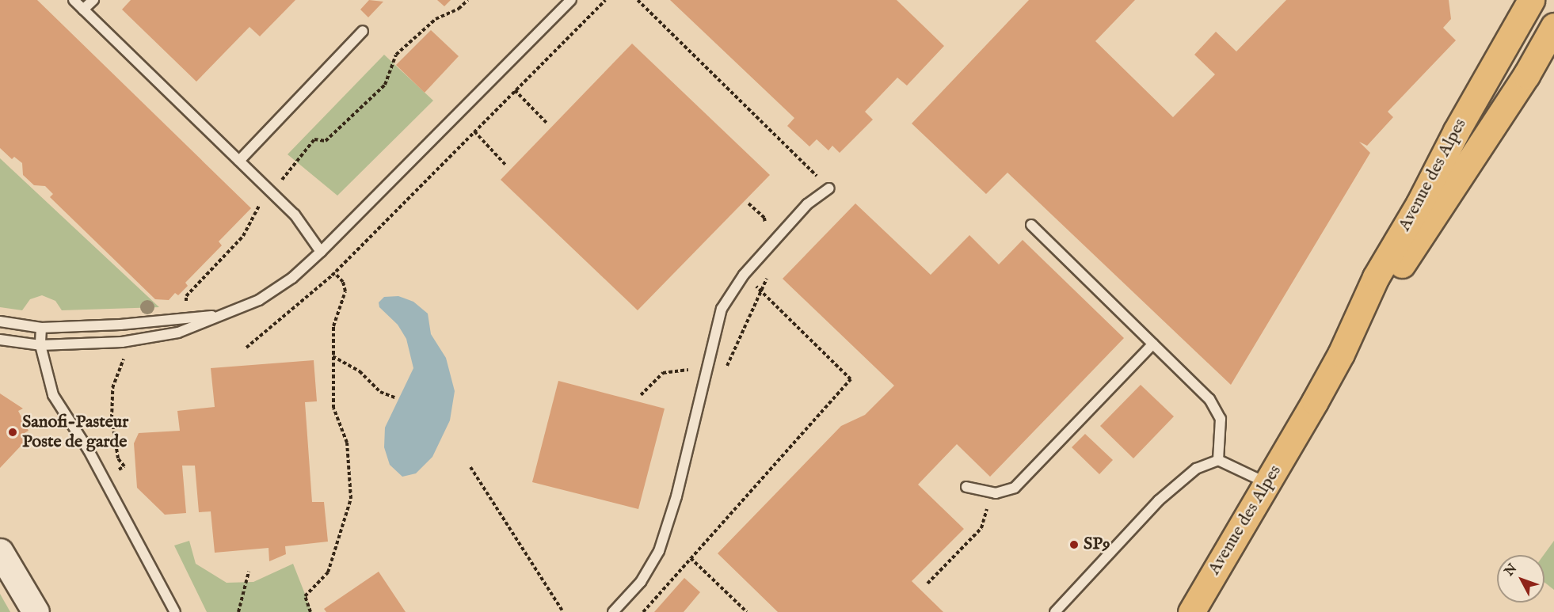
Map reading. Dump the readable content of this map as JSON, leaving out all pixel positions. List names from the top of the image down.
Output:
{
  "streets": {
    "main road": ["Avenue des Alpes"]
  },
  "places": ["Sanofi-Pasteur Poste de garde", "SP9"],
  "north": "top left"
}
